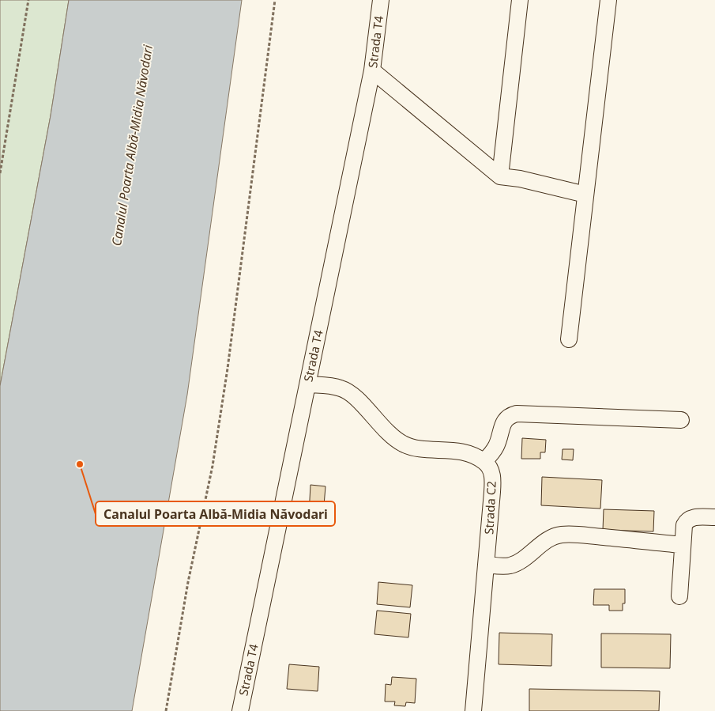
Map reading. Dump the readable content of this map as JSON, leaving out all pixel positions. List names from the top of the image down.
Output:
{
  "streets": {
    "street": ["Strada T4", "Strada C2"]
  },
  "water": ["Canalul Poarta Albă-Midia Năvodari"],
  "places": ["Canalul Poarta Albă-Midia Năvodari"]
}
